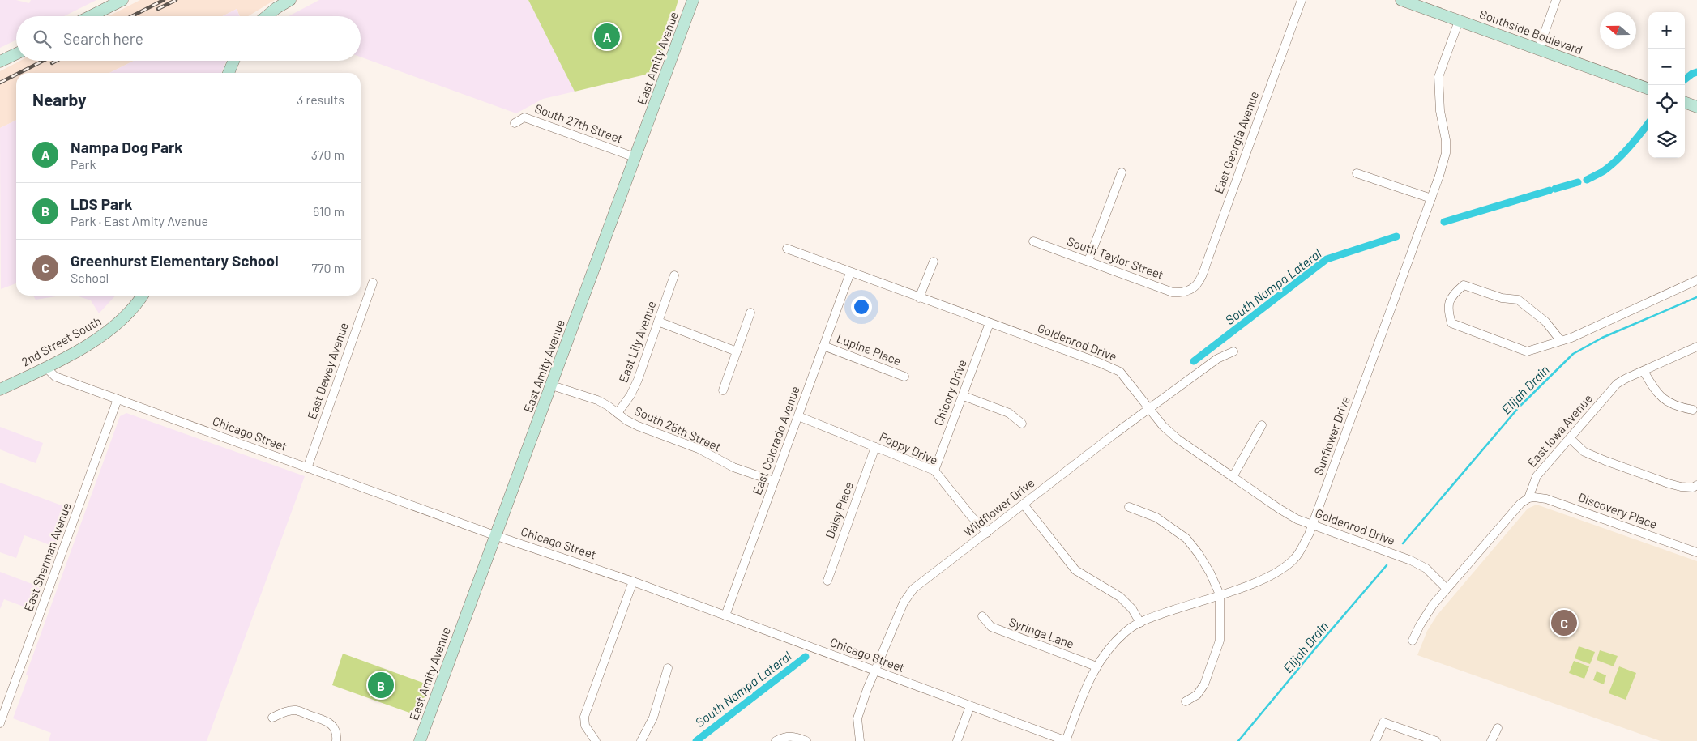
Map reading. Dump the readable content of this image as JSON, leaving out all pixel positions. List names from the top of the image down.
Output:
{
  "streets": {
    "main road": ["Southside Boulevard", "East Amity Avenue", "2nd Street South"],
    "street": [
      "South 27th Street",
      "East Georgia Avenue",
      "South Taylor Street",
      "East Lily Avenue",
      "Goldenrod Drive",
      "Lupine Place",
      "East Dewey Avenue",
      "Chicory Drive",
      "South 25th Street",
      "East Iowa Avenue",
      "Chicago Street",
      "Sunflower Drive",
      "East Colorado Avenue",
      "Poppy Drive",
      "Wildflower Drive",
      "Daisy Place",
      "Discovery Place",
      "East Sherman Avenue",
      "Syringa Lane"
    ]
  },
  "crossings": [
    ["Southside Boulevard", "Sunflower Drive"],
    ["East Amity Avenue", "South 27th Street"],
    ["East Amity Avenue", "South 25th Street"],
    ["East Amity Avenue", "Chicago Street"],
    ["East Georgia Avenue", "South Taylor Street"],
    ["2nd Street South", "Chicago Street"],
    ["East Lily Avenue", "South 25th Street"],
    ["Goldenrod Drive", "Chicory Drive"],
    ["Goldenrod Drive", "East Iowa Avenue"],
    ["Goldenrod Drive", "Sunflower Drive"],
    ["Goldenrod Drive", "East Colorado Avenue"],
    ["Goldenrod Drive", "Wildflower Drive"],
    ["Lupine Place", "East Colorado Avenue"],
    ["East Dewey Avenue", "Chicago Street"],
    ["Chicory Drive", "Poppy Drive"],
    ["South 25th Street", "East Colorado Avenue"],
    ["East Iowa Avenue", "Discovery Place"],
    ["Chicago Street", "Sunflower Drive"],
    ["Chicago Street", "East Colorado Avenue"],
    ["Chicago Street", "Wildflower Drive"],
    ["Chicago Street", "East Sherman Avenue"],
    ["Sunflower Drive", "Syringa Lane"],
    ["East Colorado Avenue", "Poppy Drive"],
    ["Poppy Drive", "Wildflower Drive"],
    ["Poppy Drive", "Daisy Place"]
  ],
  "water": ["South Nampa Lateral", "Elijah Drain"],
  "north": "left",
  "page": {
    "map_buttons": ["+", "−"],
    "search": "Search here",
    "pins": ["A", "C", "B"],
    "heading": ["Nearby", "3 results"],
    "list": [
      {
        "mark": "A",
        "name": "Nampa Dog Park",
        "note": "Park",
        "value": "370 m"
      },
      {
        "mark": "B",
        "name": "LDS Park",
        "note": "Park · East Amity Avenue",
        "value": "610 m"
      },
      {
        "mark": "C",
        "name": "Greenhurst Elementary School",
        "note": "School",
        "value": "770 m"
      }
    ]
  }
}
